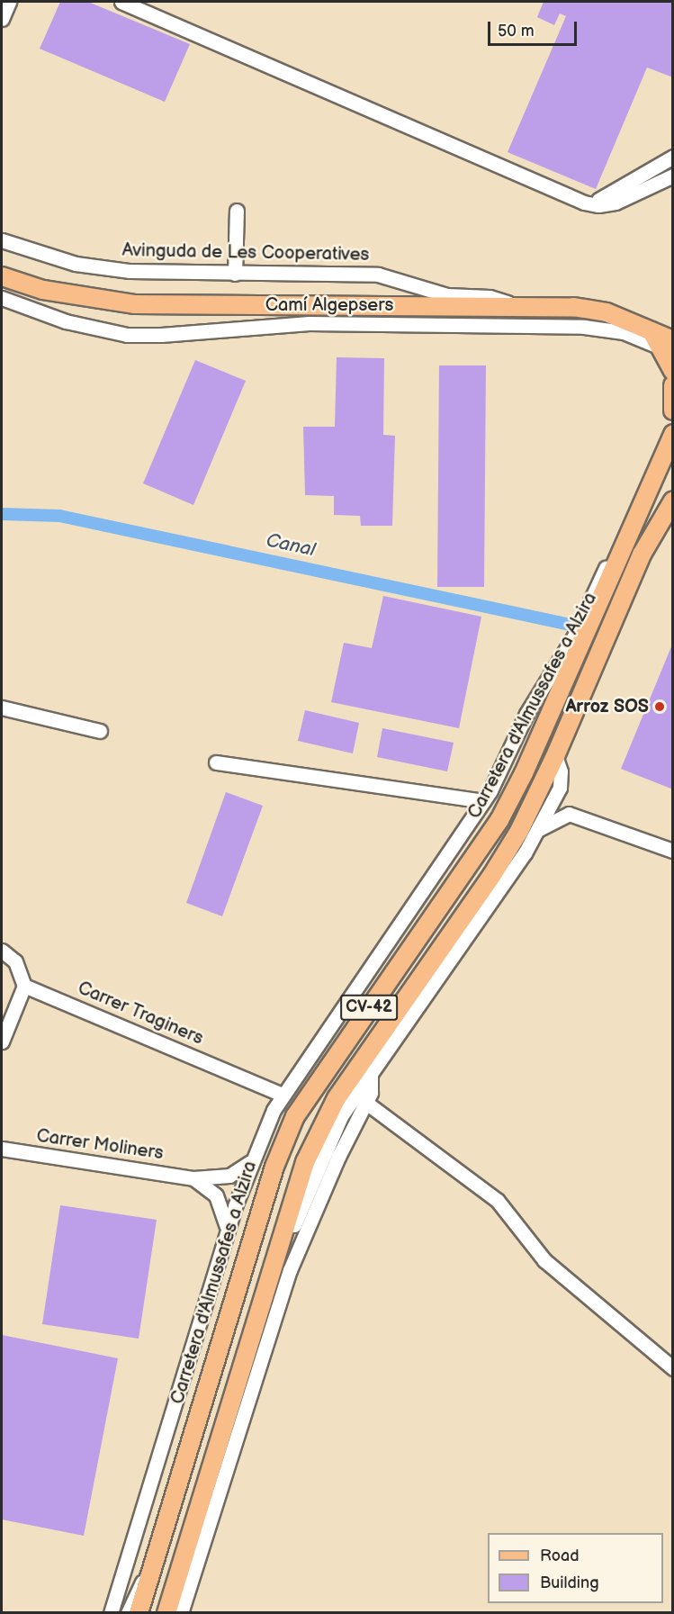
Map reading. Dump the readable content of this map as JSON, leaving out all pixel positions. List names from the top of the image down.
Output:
{
  "streets": {
    "main road": ["Carretera d'Almussafes a Alzira", "CV-42"],
    "street": [
      "Avinguda de Les Cooperatives",
      "Camí Algepsers",
      "Carrer Traginers",
      "Carrer Moliners"
    ]
  },
  "crossings": [
    ["Carretera d'Almussafes a Alzira", "Carrer Traginers"],
    ["Carretera d'Almussafes a Alzira", "Carrer Moliners"]
  ],
  "water": ["Canal"],
  "places": ["Arroz SOS"],
  "legend": ["Road", "Building"],
  "scale_bar": "50 m"
}
